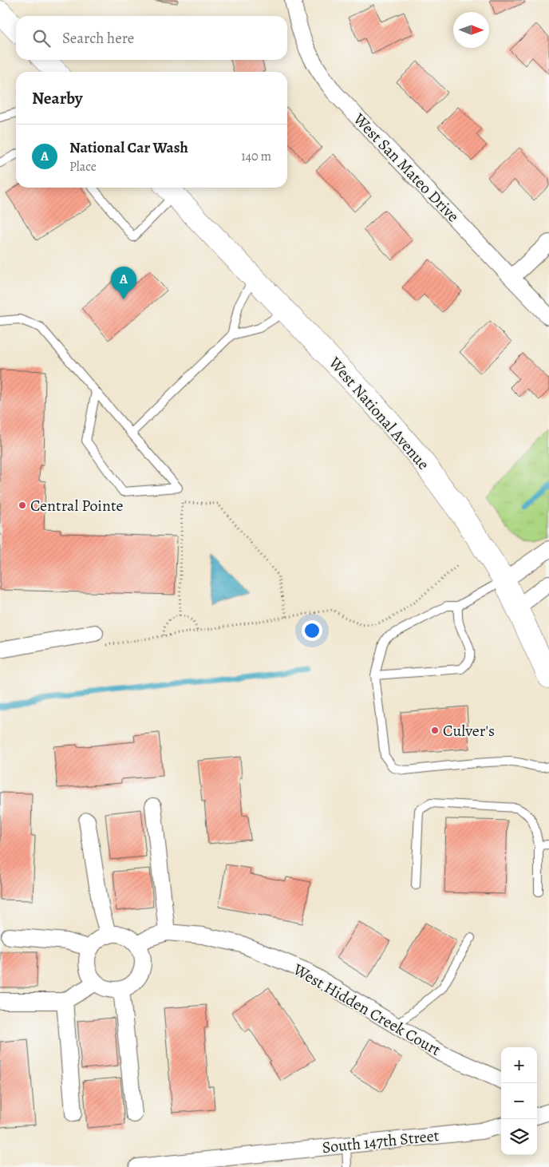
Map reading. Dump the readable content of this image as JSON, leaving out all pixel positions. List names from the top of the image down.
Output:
{
  "streets": {
    "main road": ["West National Avenue"],
    "street": ["West San Mateo Drive", "West Hidden Creek Court", "South 147th Street"]
  },
  "places": ["Central Pointe", "Culver's"],
  "north": "right",
  "page": {
    "search": "Search here",
    "heading": "Nearby",
    "list": [
      {
        "mark": "A",
        "name": "National Car Wash",
        "note": "Place",
        "value": "140 m"
      }
    ],
    "pins": "A",
    "map_buttons": ["+", "−"]
  }
}
